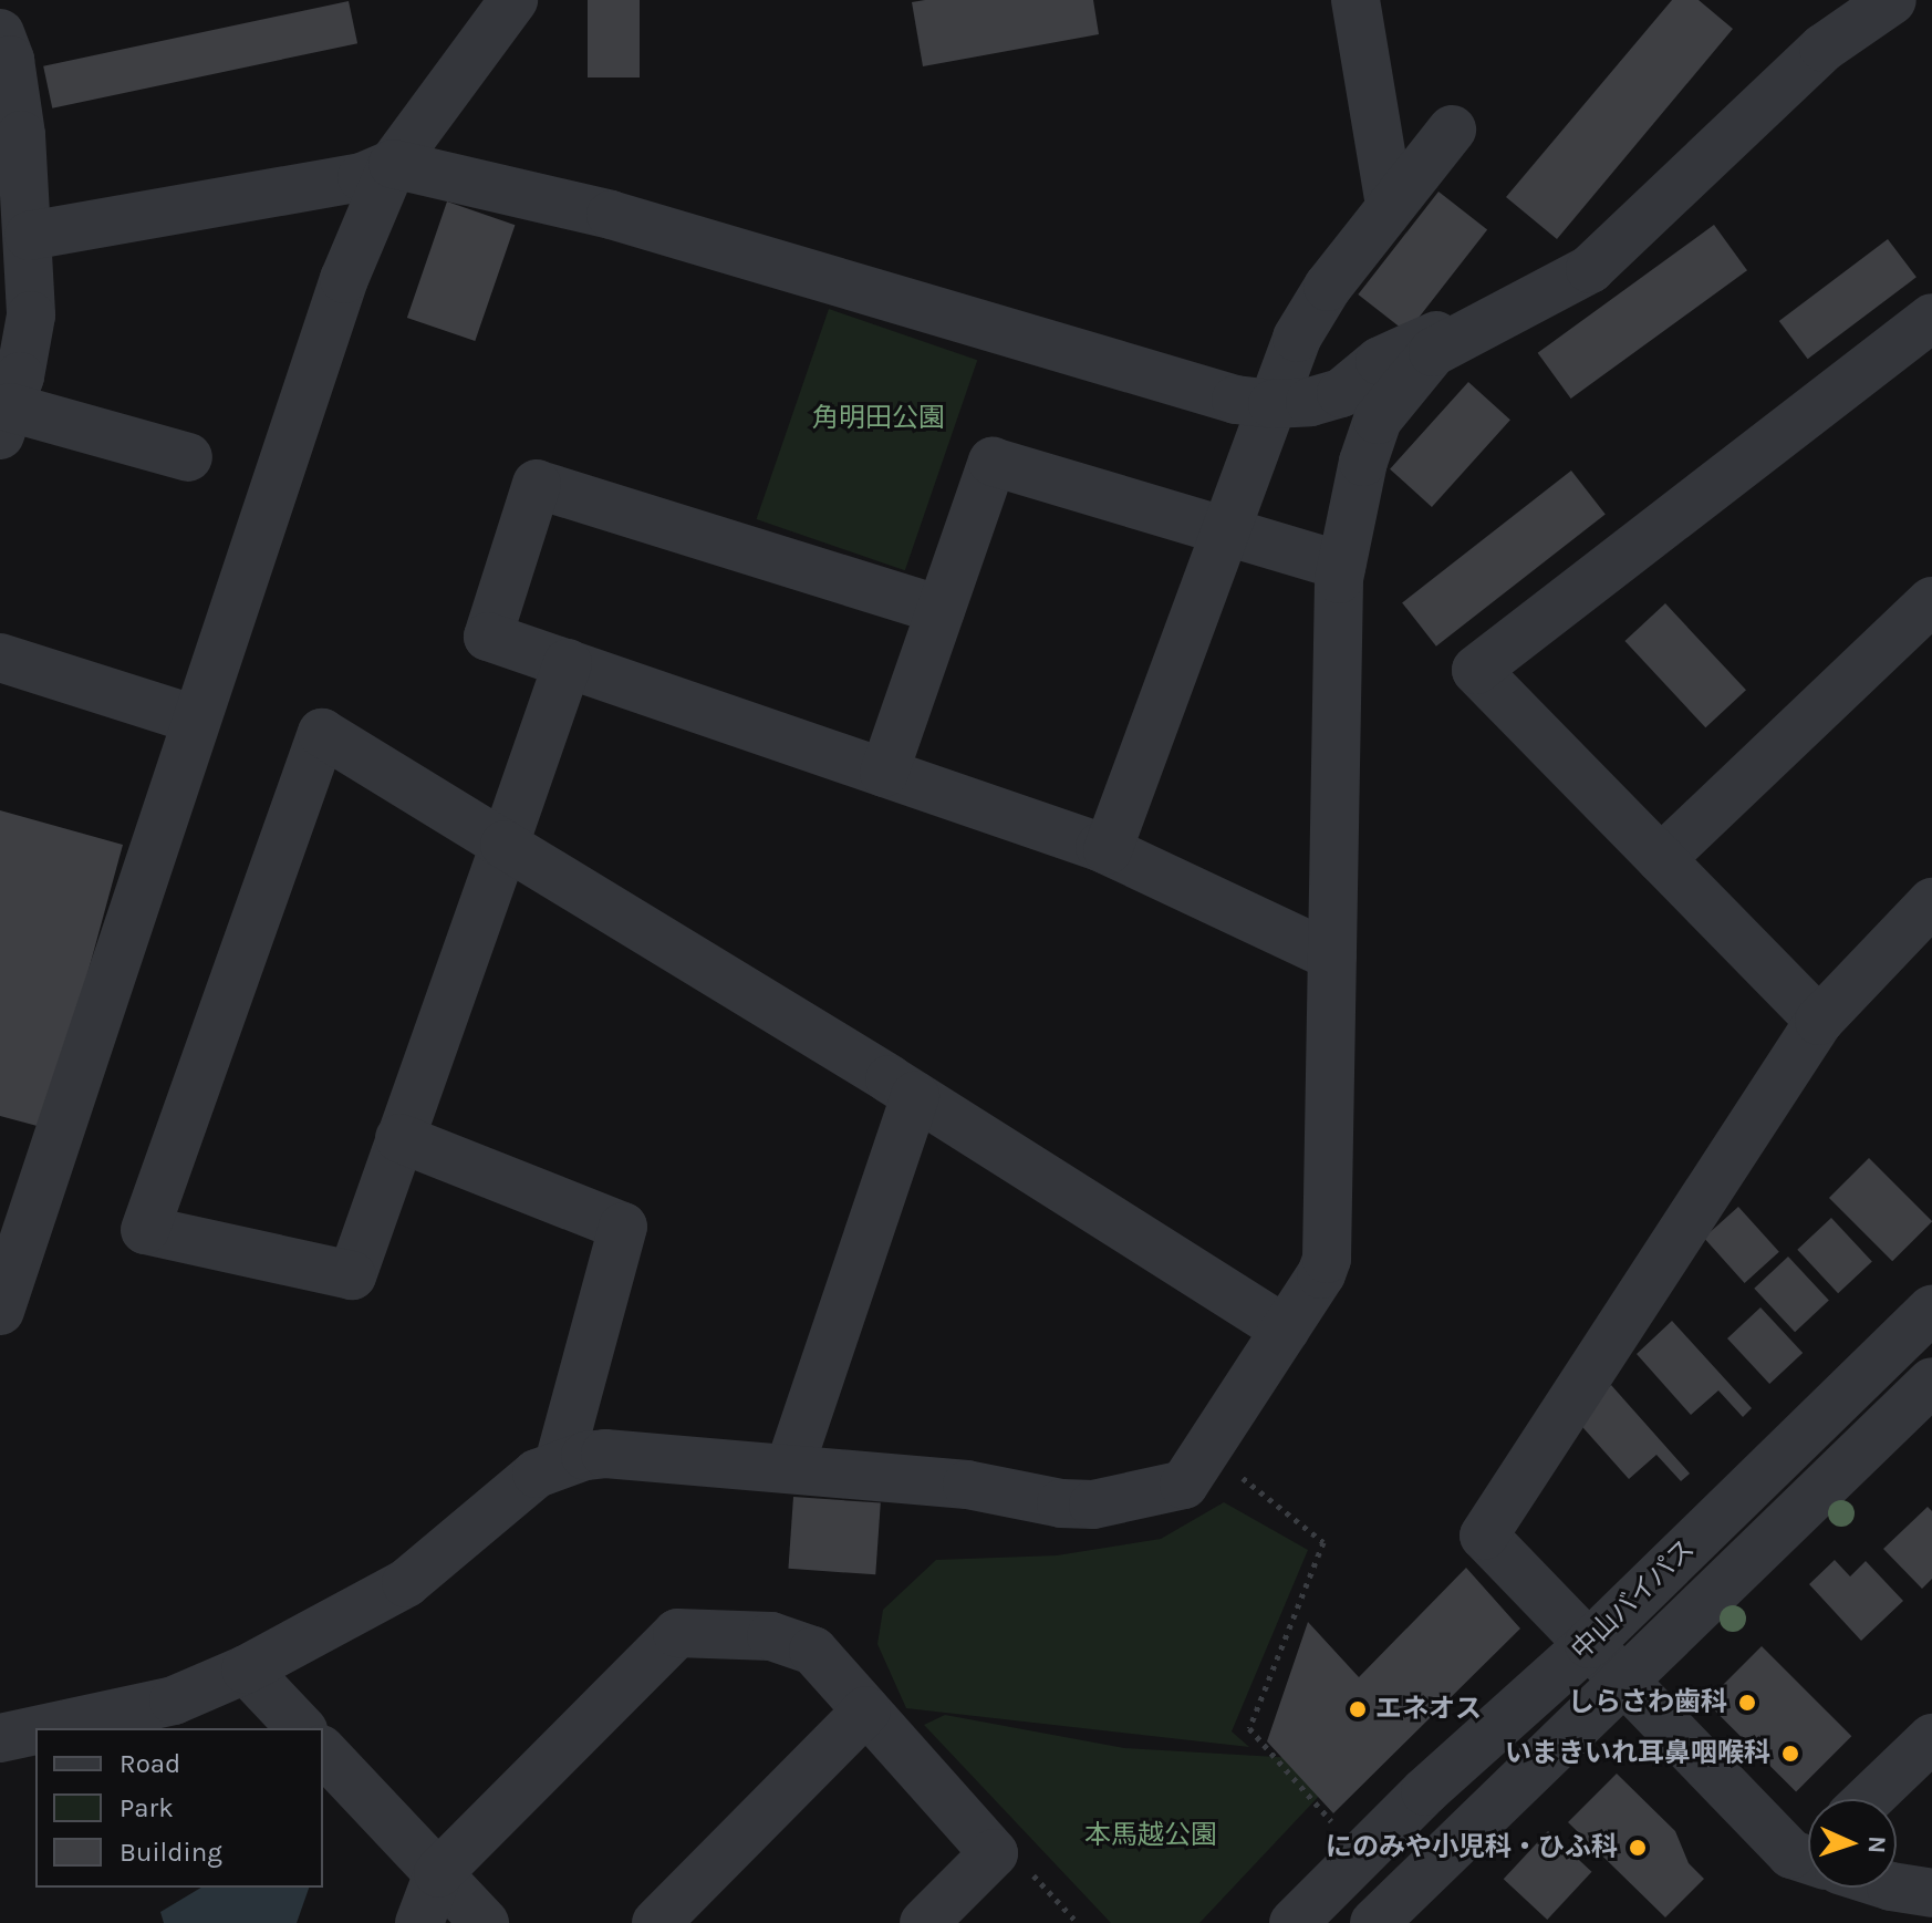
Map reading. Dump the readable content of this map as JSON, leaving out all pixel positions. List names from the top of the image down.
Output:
{
  "streets": {
    "street": ["中山バイパス"]
  },
  "parks": ["角明田公園", "本馬越公園"],
  "places": [
    "しらさわ歯科",
    "エネオス",
    "いまきいれ耳鼻咽喉科",
    "にのみや小児科・ひふ科"
  ],
  "legend": ["Road", "Park", "Building"],
  "north": "right"
}
